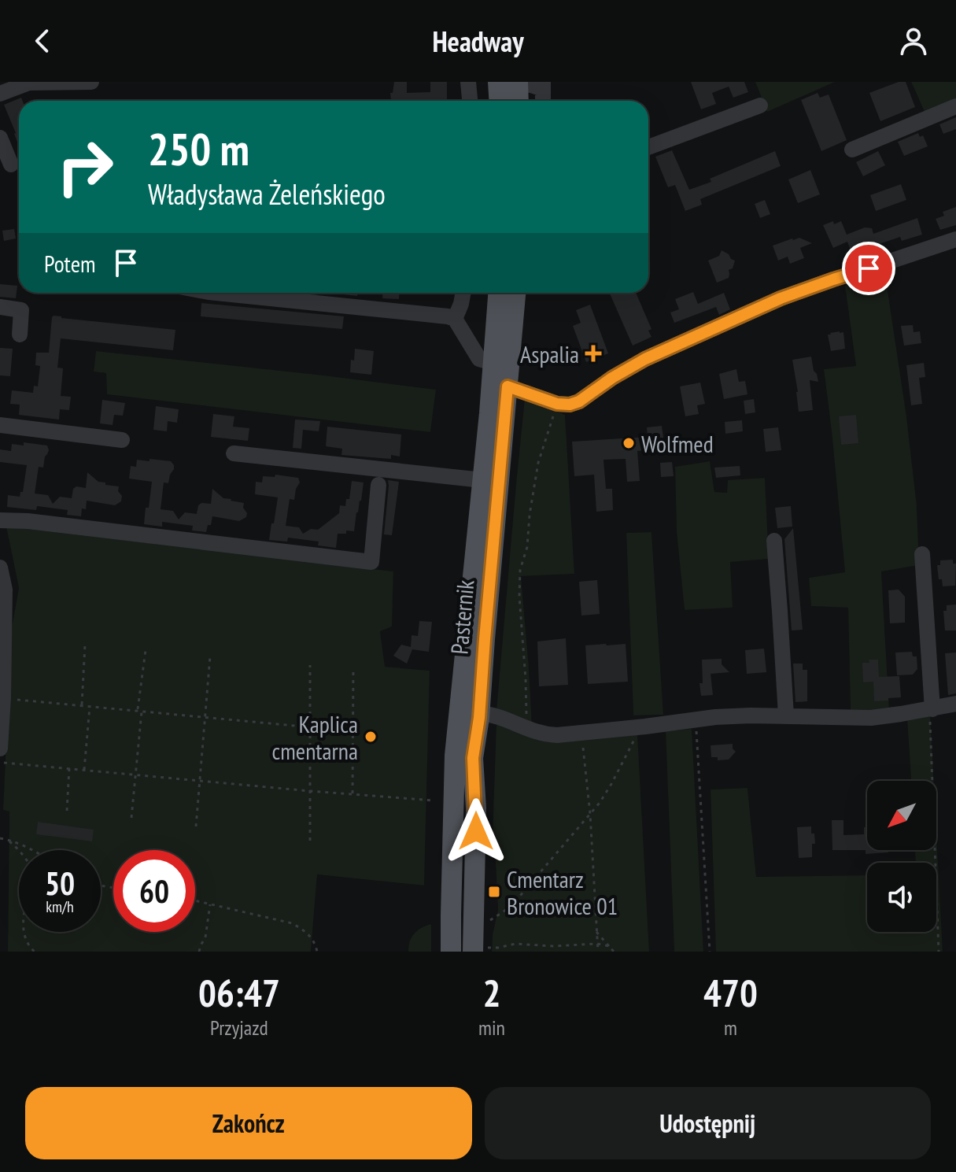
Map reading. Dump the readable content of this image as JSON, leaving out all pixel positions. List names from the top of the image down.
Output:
{
  "streets": {
    "main road": ["Pasternik"]
  },
  "places": {
    "health": ["Aspalia"],
    "other": ["Wolfmed", "Kaplica cmentarna"],
    "transit": ["Cmentarz Bronowice 01"]
  },
  "north": "bottom left",
  "page": {
    "header": "Headway",
    "turn": ["250 m", "Władysława Żeleńskiego"],
    "then": "Potem",
    "speed": "50 km/h",
    "limit": "60",
    "eta": [
      "06:47",
      "Przyjazd",
      "2",
      "min",
      "470",
      "m"
    ],
    "buttons": ["Zakończ", "Udostępnij"]
  }
}
